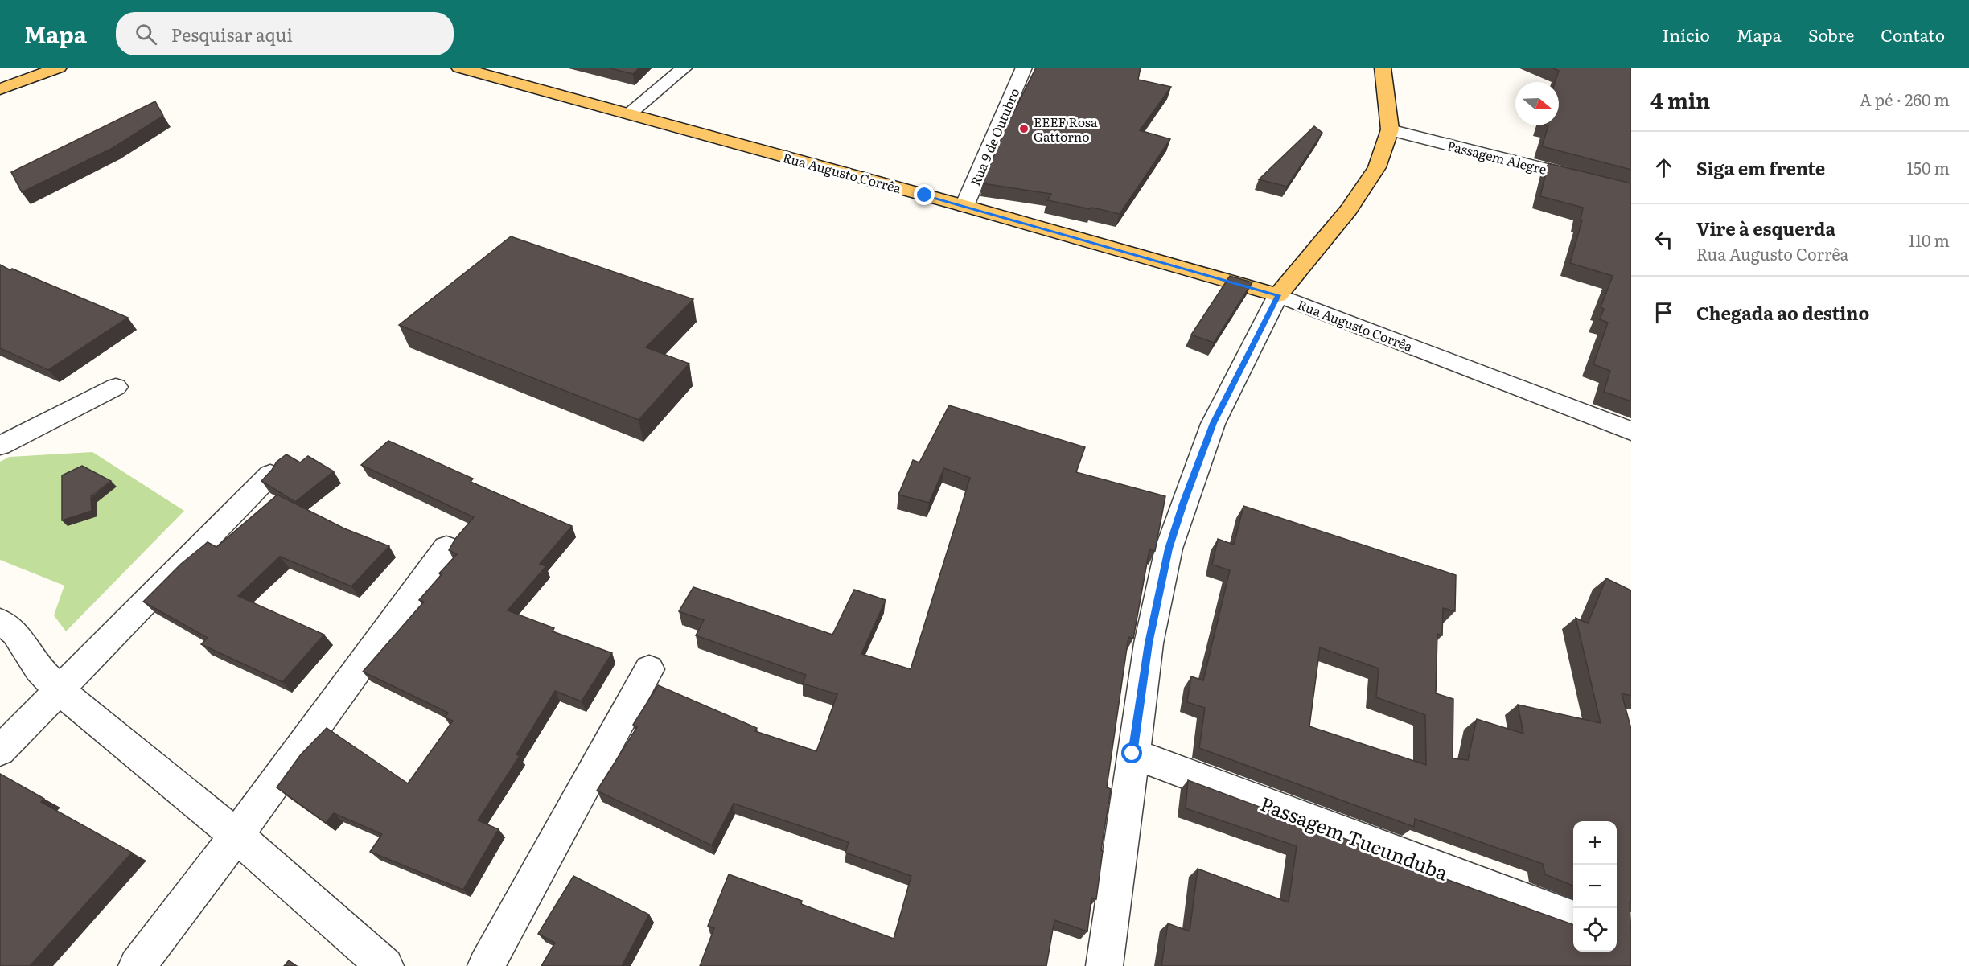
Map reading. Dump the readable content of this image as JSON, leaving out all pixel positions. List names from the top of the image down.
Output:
{
  "streets": {
    "main road": ["Rua Augusto Corrêa"],
    "street": ["Rua 9 de Outubro", "Passagem Alegre", "Passagem Tucunduba"]
  },
  "crossings": [
    ["Rua 9 de Outubro", "Rua Augusto Corrêa"]
  ],
  "places": ["EEEF Rosa Gattorno"],
  "north": "right",
  "page": {
    "header": "Mapa",
    "search": "Pesquisar aqui",
    "nav": [
      "Início",
      "Mapa",
      "Sobre",
      "Contato"
    ],
    "heading": ["4 min", "A pé · 260 m"],
    "list": [
      ["Siga em frente", "150 m"],
      ["Vire à esquerda", "Rua Augusto Corrêa", "110 m"],
      "Chegada ao destino"
    ],
    "map_buttons": ["+", "−"]
  }
}
